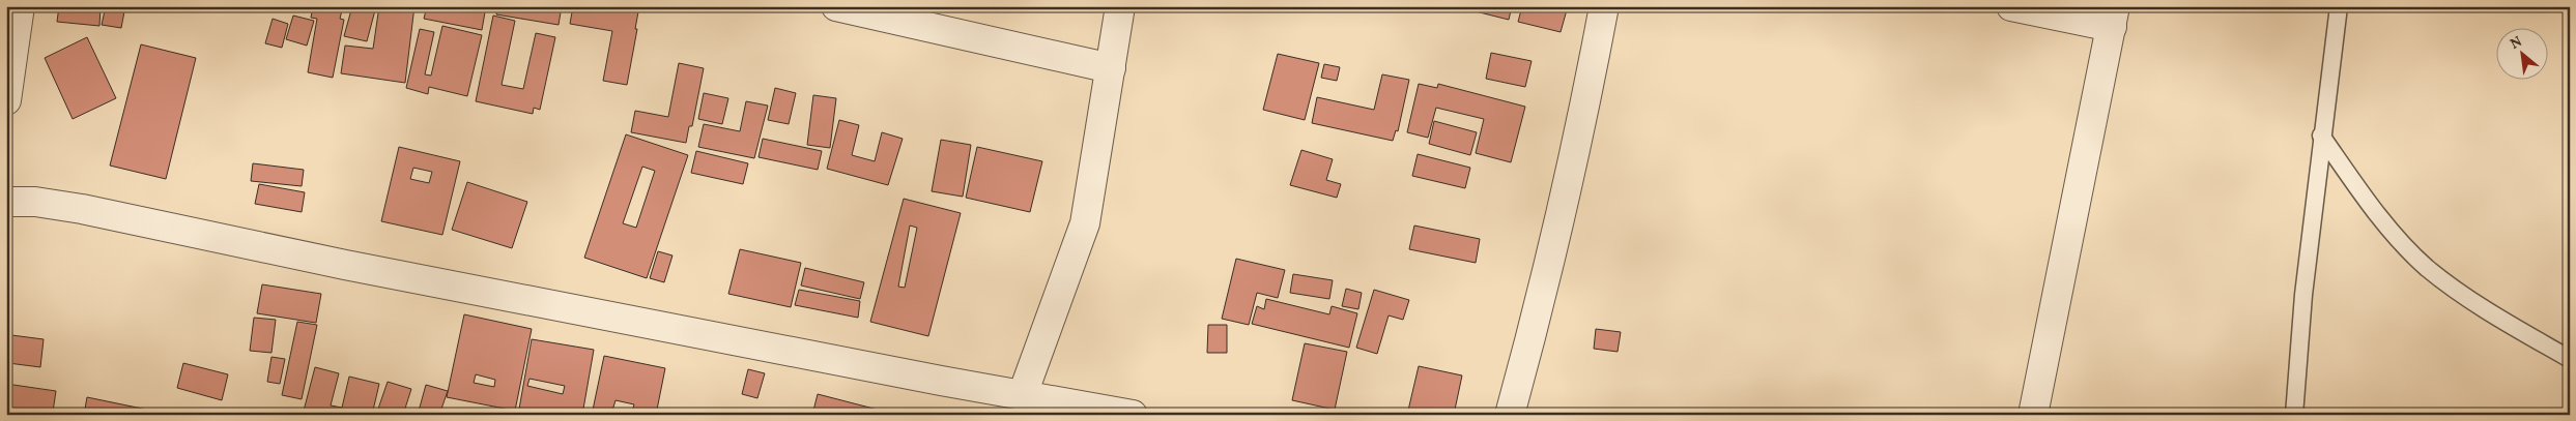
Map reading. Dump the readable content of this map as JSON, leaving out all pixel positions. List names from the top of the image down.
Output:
{
  "north": "top left"
}
